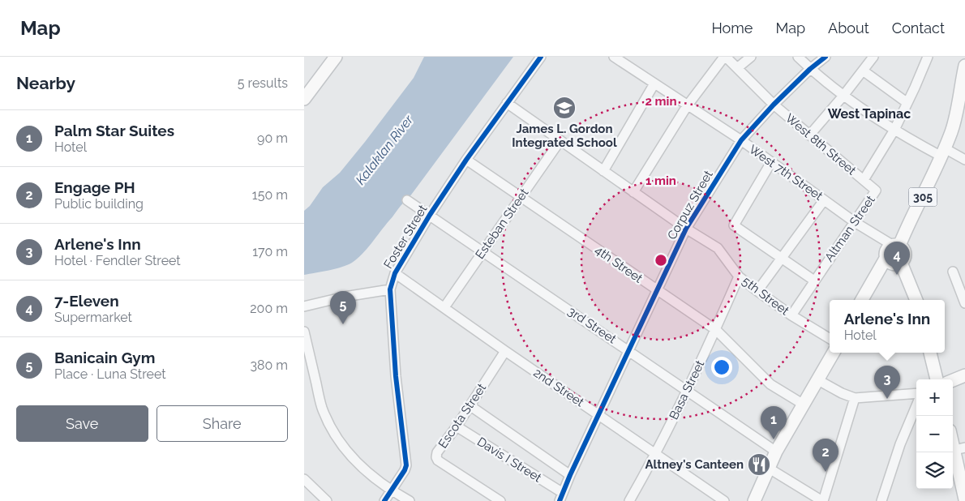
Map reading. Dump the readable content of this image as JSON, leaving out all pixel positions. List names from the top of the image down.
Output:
{
  "streets": {
    "main road": ["305"],
    "street": [
      "West 8th Street",
      "West 7th Street",
      "Corpuz Street",
      "Esteban Street",
      "Altman Street",
      "Foster Street",
      "4th Street",
      "5th Street",
      "3rd Street",
      "2nd Street",
      "Basa Street",
      "Escota Street",
      "Davis I Street"
    ]
  },
  "crossings": [
    ["West 8th Street", "Corpuz Street"],
    ["West 8th Street", "Altman Street"],
    ["West 7th Street", "305"],
    ["West 7th Street", "Corpuz Street"],
    ["West 7th Street", "Altman Street"],
    ["Corpuz Street", "4th Street"],
    ["Corpuz Street", "5th Street"],
    ["Corpuz Street", "3rd Street"],
    ["Corpuz Street", "2nd Street"],
    ["Corpuz Street", "Davis I Street"],
    ["Esteban Street", "4th Street"],
    ["Esteban Street", "5th Street"],
    ["Esteban Street", "3rd Street"],
    ["Esteban Street", "2nd Street"],
    ["Altman Street", "5th Street"],
    ["Foster Street", "4th Street"],
    ["Foster Street", "5th Street"],
    ["Foster Street", "3rd Street"],
    ["Foster Street", "2nd Street"],
    ["4th Street", "Basa Street"],
    ["5th Street", "Basa Street"],
    ["3rd Street", "Basa Street"],
    ["2nd Street", "Basa Street"],
    ["2nd Street", "Escota Street"],
    ["Escota Street", "Davis I Street"]
  ],
  "districts": ["West Tapinac"],
  "water": ["Kalaklan River"],
  "places": {
    "school or university": ["James L. Gordon Integrated School"],
    "restaurant": ["Altney's Canteen"]
  },
  "page": {
    "header": "Map",
    "nav": [
      "Home",
      "Map",
      "About",
      "Contact"
    ],
    "heading": ["Nearby", "5 results"],
    "list": [
      {
        "mark": "1",
        "name": "Palm Star Suites",
        "note": "Hotel",
        "value": "90 m"
      },
      {
        "mark": "2",
        "name": "Engage PH",
        "note": "Public building",
        "value": "150 m"
      },
      {
        "mark": "3",
        "name": "Arlene's Inn",
        "note": "Hotel · Fendler Street",
        "value": "170 m"
      },
      {
        "mark": "4",
        "name": "7-Eleven",
        "note": "Supermarket",
        "value": "200 m"
      },
      {
        "mark": "5",
        "name": "Banicain Gym",
        "note": "Place · Luna Street",
        "value": "380 m"
      }
    ],
    "pins": [
      "4",
      "5",
      "3",
      "1",
      "2"
    ],
    "popup": ["Arlene's Inn", "Hotel"],
    "map_buttons": ["+", "−"],
    "buttons": ["Save", "Share"]
  },
  "rings": ["2 min", "1 min"]
}
